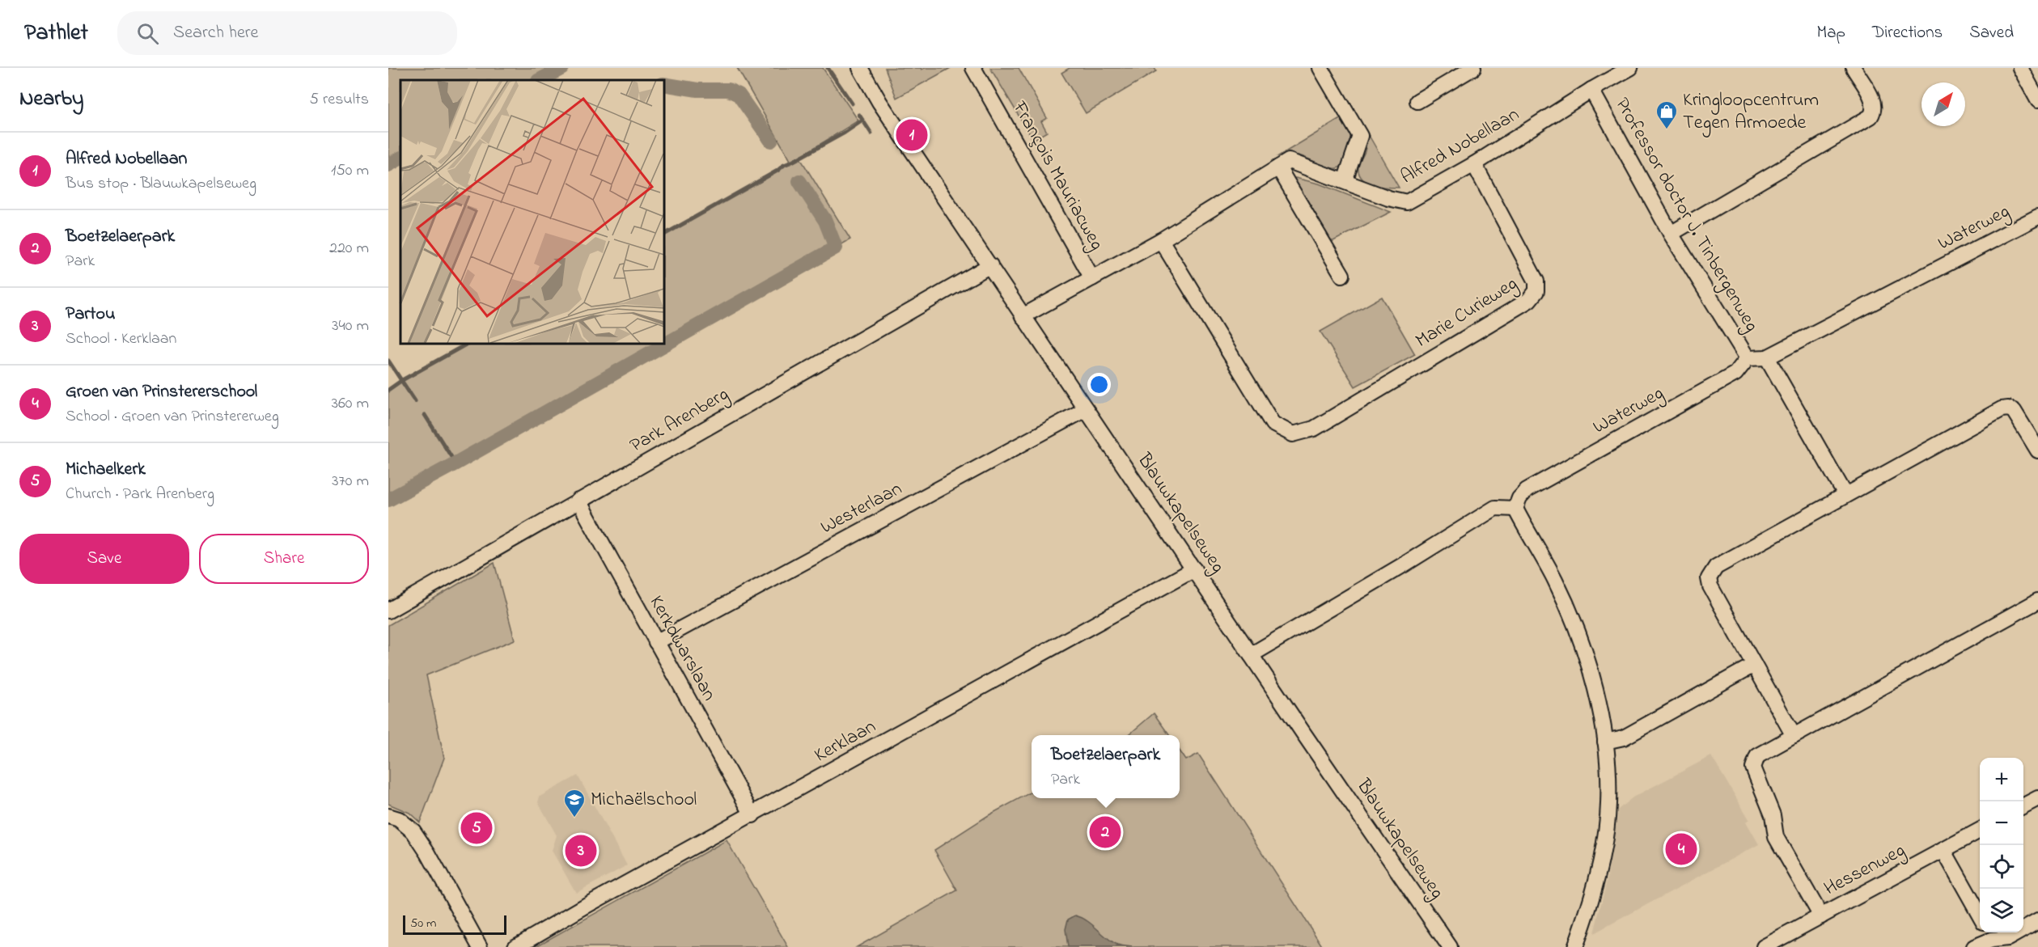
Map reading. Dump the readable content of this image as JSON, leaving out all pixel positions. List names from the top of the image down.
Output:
{
  "streets": {
    "street": [
      "Alfred Nobellaan",
      "François Mauriacweg",
      "Professor doctor J. Tinbergenweg",
      "Waterweg",
      "Marie Curieweg",
      "Park Arenberg",
      "Westerlaan",
      "Blauwkapelseweg",
      "Kerkdwarslaan",
      "Kerklaan",
      "Hessenweg"
    ]
  },
  "crossings": [
    ["Alfred Nobellaan", "François Mauriacweg"],
    ["Alfred Nobellaan", "Professor doctor J. Tinbergenweg"],
    ["Alfred Nobellaan", "Marie Curieweg"],
    ["Alfred Nobellaan", "Blauwkapelseweg"],
    ["Professor doctor J. Tinbergenweg", "Waterweg"],
    ["Park Arenberg", "Blauwkapelseweg"],
    ["Park Arenberg", "Kerkdwarslaan"],
    ["Westerlaan", "Blauwkapelseweg"],
    ["Westerlaan", "Kerkdwarslaan"],
    ["Blauwkapelseweg", "Kerklaan"],
    ["Kerkdwarslaan", "Kerklaan"]
  ],
  "places": {
    "shop": ["Kringloopcentrum Tegen Armoede"],
    "school or university": ["Michaëlschool"]
  },
  "scale_bar": "50 m",
  "north": "top right",
  "page": {
    "header": "Pathlet",
    "search": "Search here",
    "nav": ["Map", "Directions", "Saved"],
    "heading": ["Nearby", "5 results"],
    "pins": [
      "1",
      "5",
      "2",
      "4",
      "3"
    ],
    "list": [
      {
        "mark": "1",
        "name": "Alfred Nobellaan",
        "note": "Bus stop · Blauwkapelseweg",
        "value": "150 m"
      },
      {
        "mark": "2",
        "name": "Boetzelaerpark",
        "note": "Park",
        "value": "220 m"
      },
      {
        "mark": "3",
        "name": "Partou",
        "note": "School · Kerklaan",
        "value": "340 m"
      },
      {
        "mark": "4",
        "name": "Groen van Prinstererschool",
        "note": "School · Groen van Prinstererweg",
        "value": "360 m"
      },
      {
        "mark": "5",
        "name": "Michaelkerk",
        "note": "Church · Park Arenberg",
        "value": "370 m"
      }
    ],
    "buttons": ["Save", "Share"],
    "popup": ["Boetzelaerpark", "Park"],
    "map_buttons": ["+", "−"],
    "scale": "50 m"
  }
}
